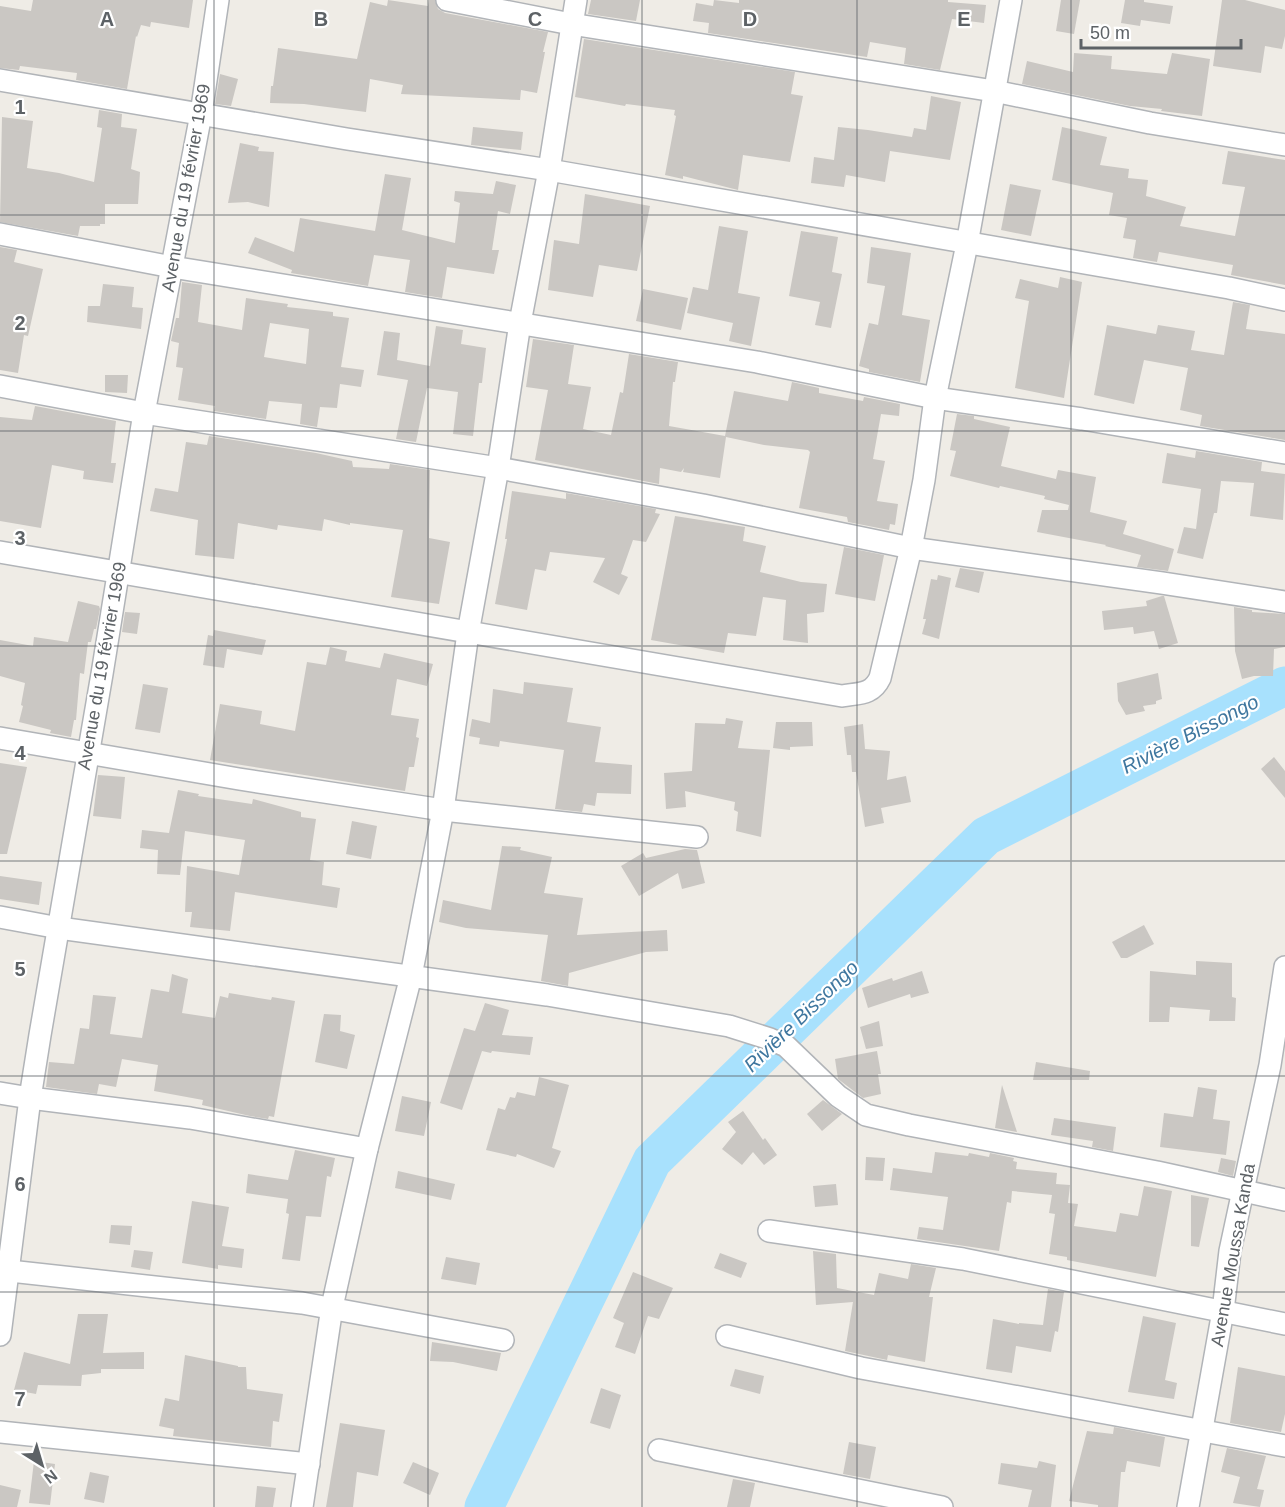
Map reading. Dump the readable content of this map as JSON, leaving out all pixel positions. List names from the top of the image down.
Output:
{
  "streets": {
    "street": ["Avenue du 19 février 1969", "Avenue Moussa Kanda"]
  },
  "water": ["Rivière Bissongo"],
  "scale_bar": "50 m",
  "north": "bottom right",
  "grid": {
    "columns": [
      "A",
      "B",
      "C",
      "D",
      "E"
    ],
    "rows": [
      "1",
      "2",
      "3",
      "4",
      "5",
      "6",
      "7"
    ]
  }
}
